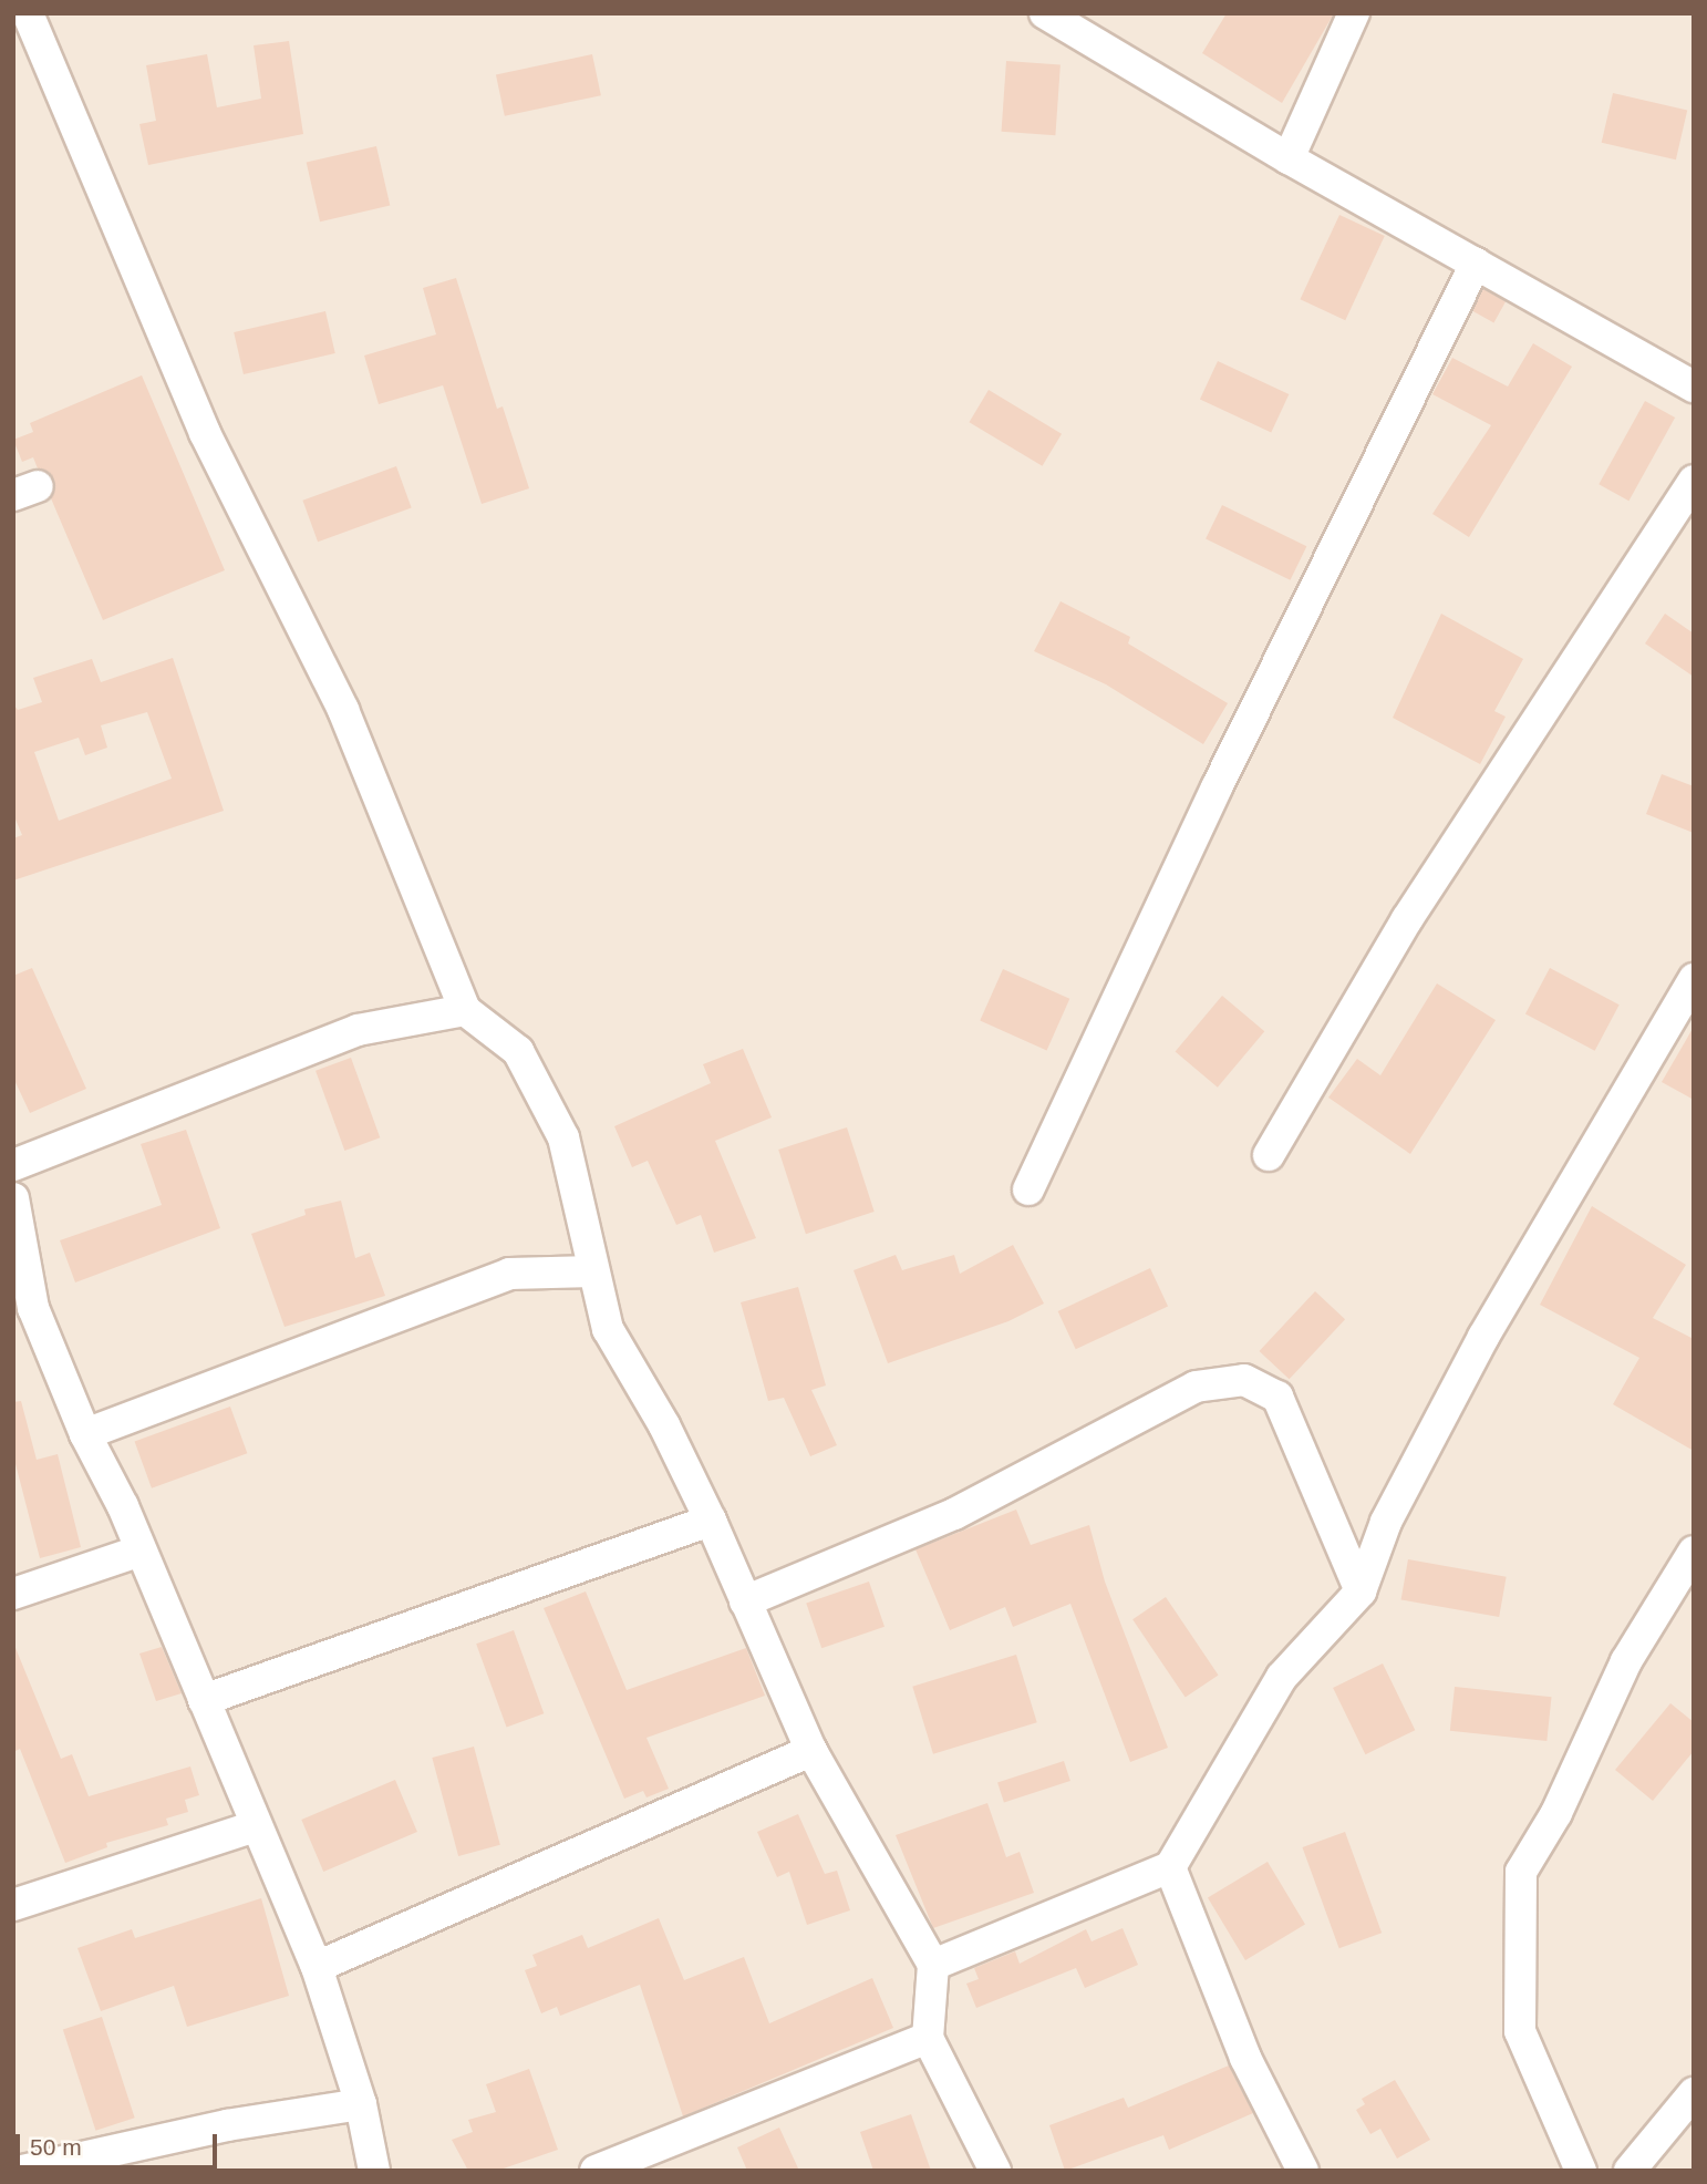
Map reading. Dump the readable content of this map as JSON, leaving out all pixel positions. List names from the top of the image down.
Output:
{
  "scale_bar": "50 m"
}
